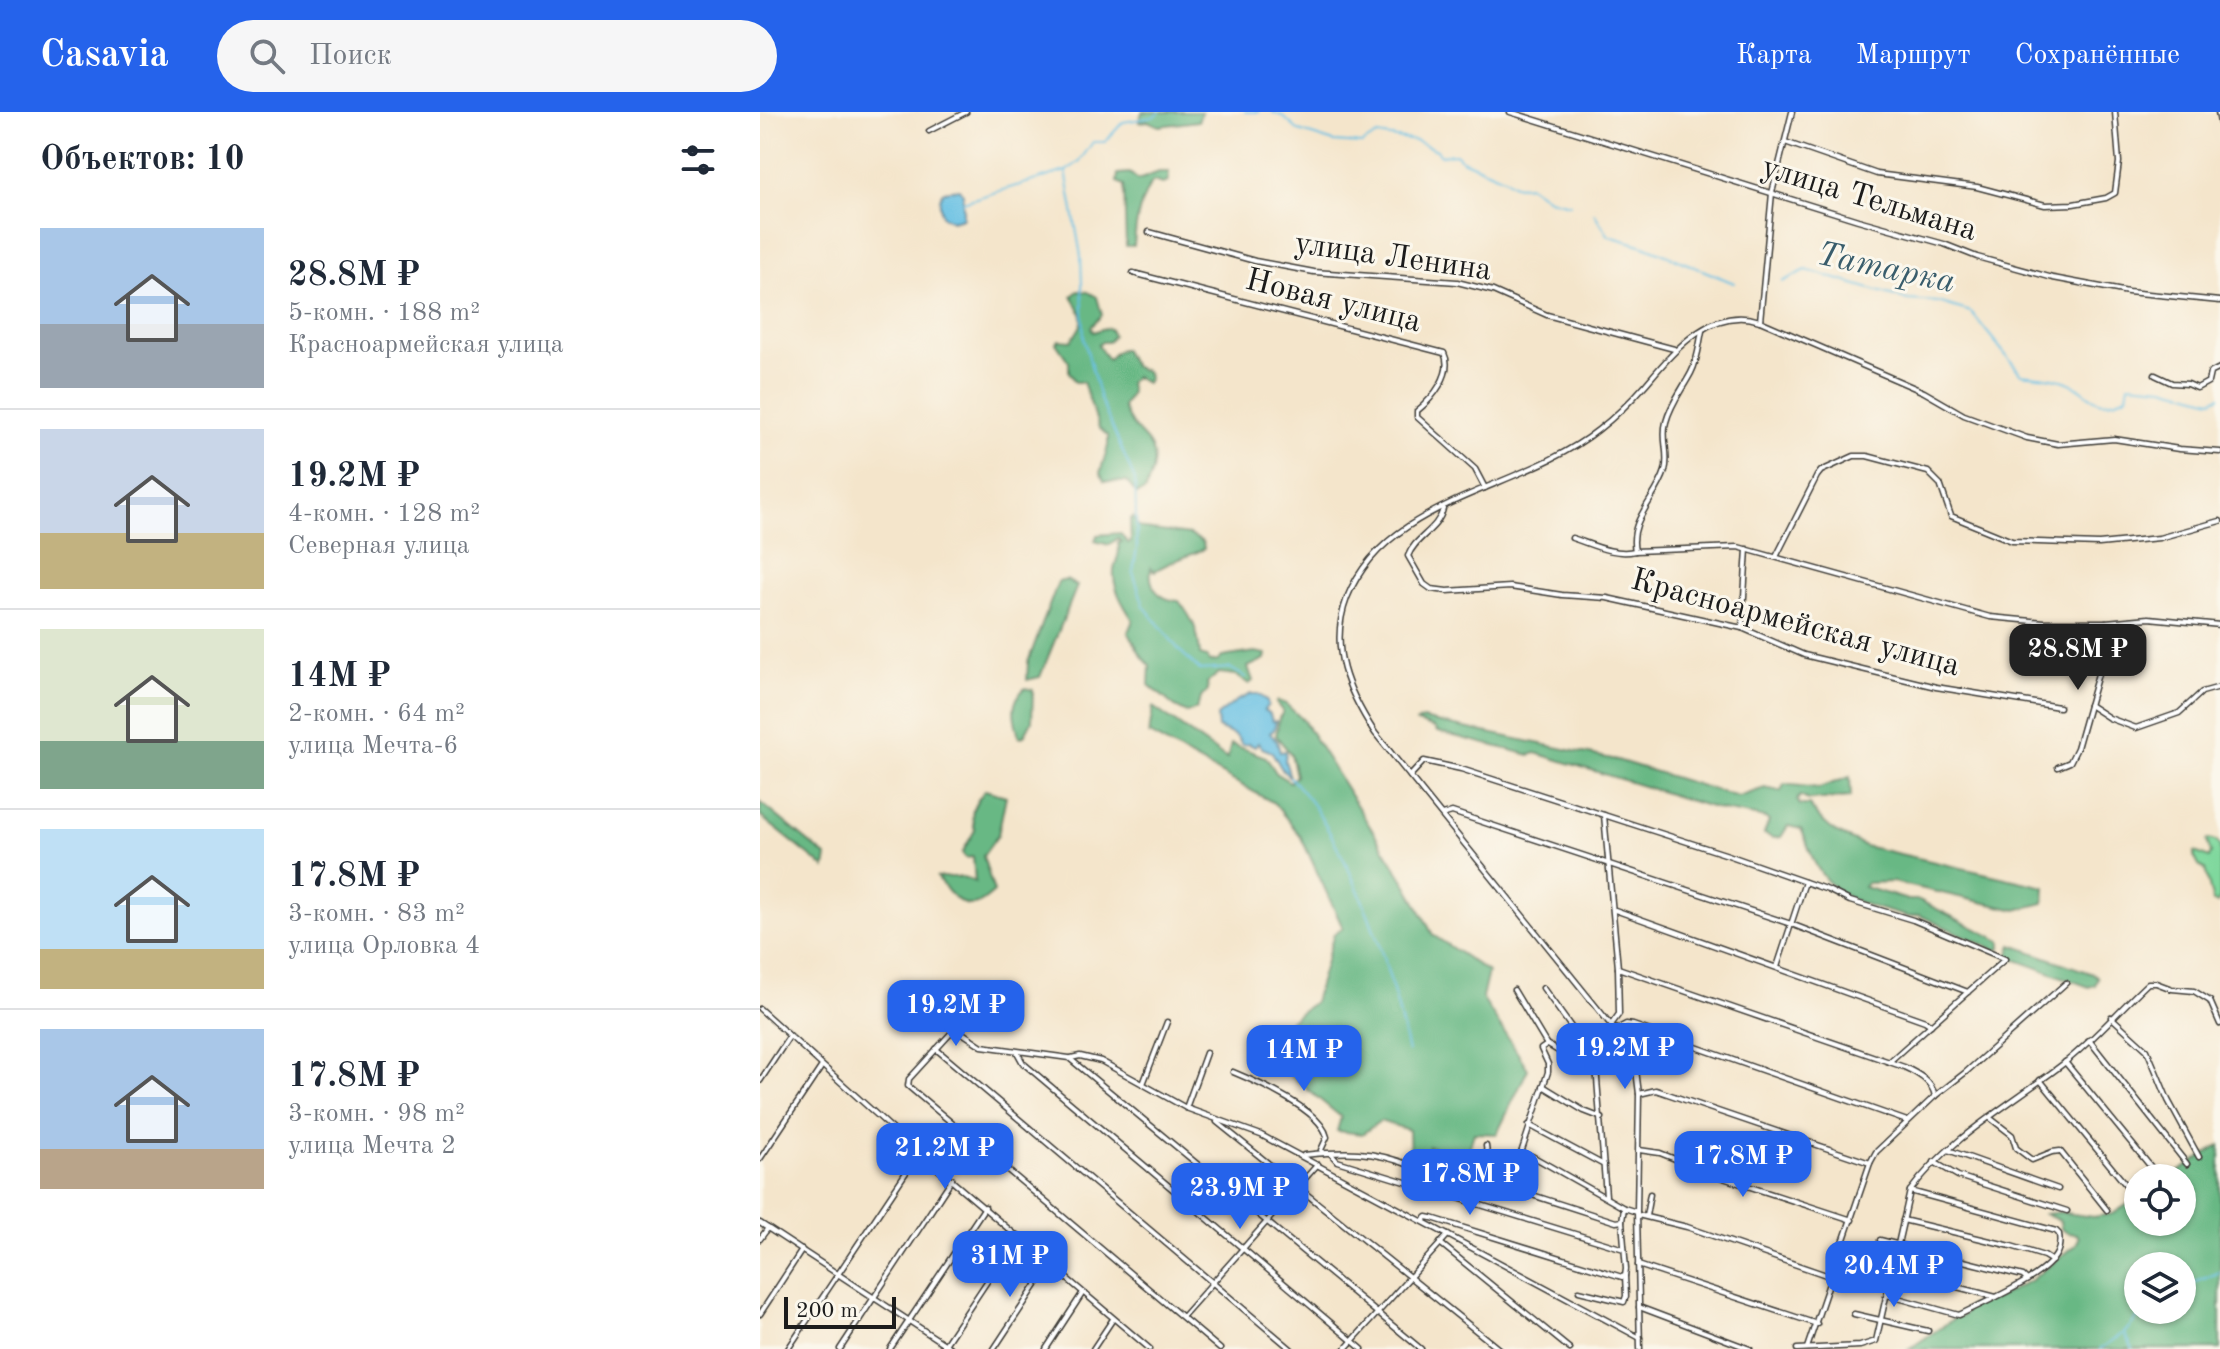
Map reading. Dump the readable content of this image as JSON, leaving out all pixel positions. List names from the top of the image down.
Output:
{
  "streets": {
    "street": [
      "улица Тельмана",
      "улица Ленина",
      "Новая улица",
      "Красноармейская улица"
    ]
  },
  "water": ["Татарка"],
  "scale_bar": "200 m",
  "page": {
    "header": "Casavia",
    "search": "Поиск",
    "nav": ["Карта", "Маршрут", "Сохранённые"],
    "heading": "Объектов: 10",
    "list": [
      {
        "name": "28.8M ₽",
        "note": "5-комн. · 188 m² · Красноармейская улица"
      },
      {
        "name": "19.2M ₽",
        "note": "4-комн. · 128 m² · Северная улица"
      },
      {
        "name": "14M ₽",
        "note": "2-комн. · 64 m² · улица Мечта-6"
      },
      {
        "name": "17.8M ₽",
        "note": "3-комн. · 83 m² · улица Орловка 4"
      },
      {
        "name": "17.8M ₽",
        "note": "3-комн. · 98 m² · улица Мечта 2"
      }
    ],
    "price": [
      "28.8M ₽",
      "19.2M ₽",
      "19.2M ₽",
      "14M ₽",
      "21.2M ₽",
      "17.8M ₽",
      "17.8M ₽",
      "23.9M ₽",
      "31M ₽",
      "20.4M ₽"
    ],
    "scale": "200 m"
  }
}
